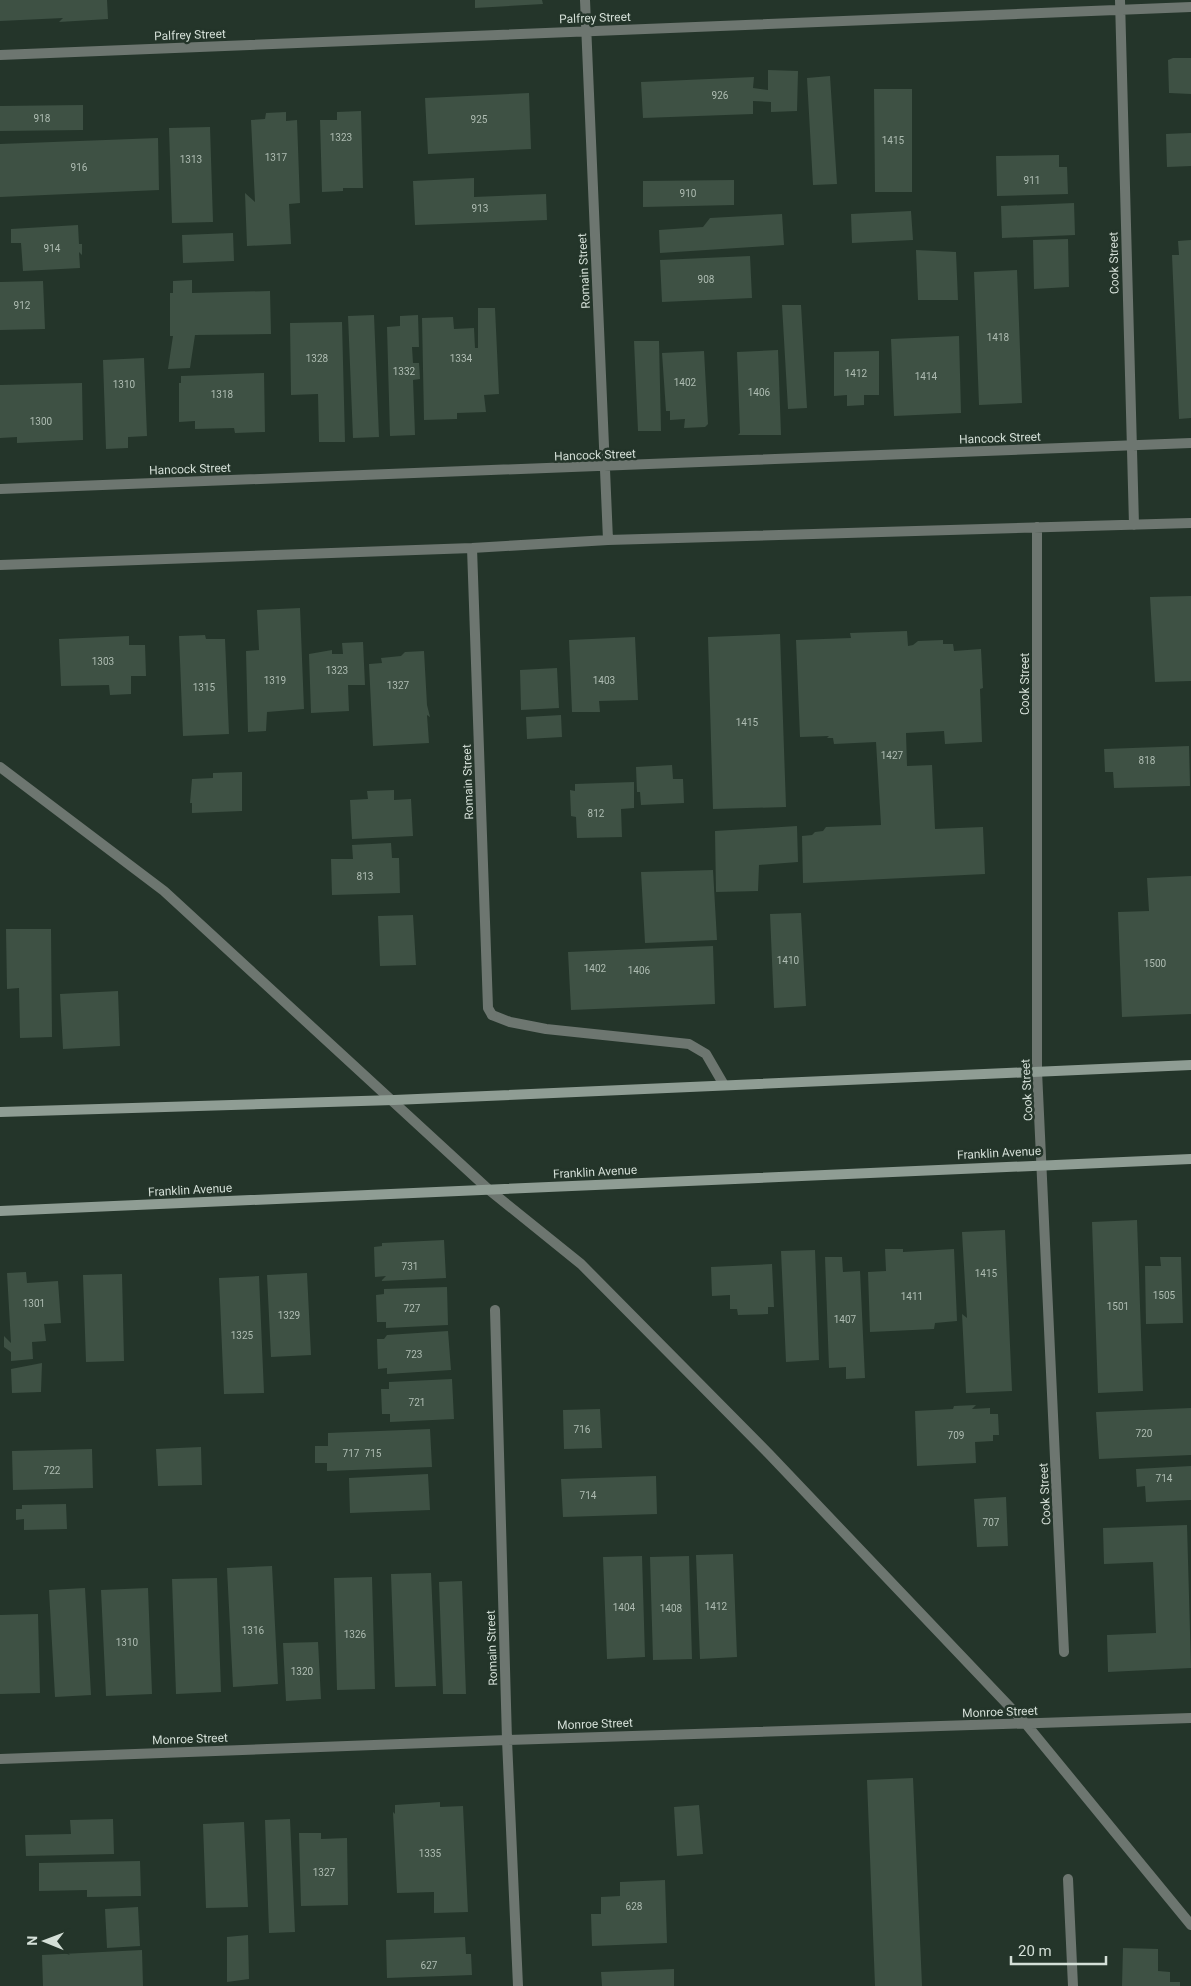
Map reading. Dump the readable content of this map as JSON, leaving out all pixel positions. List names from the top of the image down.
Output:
{
  "streets": {
    "main road": ["Franklin Avenue"],
    "street": [
      "Palfrey Street",
      "Cook Street",
      "Romain Street",
      "Hancock Street",
      "Monroe Street"
    ]
  },
  "crossings": [
    ["Palfrey Street", "Cook Street"],
    ["Palfrey Street", "Romain Street"],
    ["Cook Street", "Hancock Street"],
    ["Cook Street", "Franklin Avenue"],
    ["Romain Street", "Hancock Street"],
    ["Romain Street", "Monroe Street"]
  ],
  "house_numbers": [
    "926",
    "918",
    "925",
    "1323",
    "1415",
    "1317",
    "1313",
    "916",
    "911",
    "910",
    "913",
    "914",
    "908",
    "912",
    "1418",
    "1328",
    "1334",
    "1332",
    "1412",
    "1414",
    "1402",
    "1310",
    "1406",
    "1318",
    "1300",
    "1303",
    "1323",
    "1319",
    "1403",
    "1327",
    "1315",
    "1415",
    "1427",
    "818",
    "812",
    "813",
    "1410",
    "1500",
    "1402",
    "1406",
    "731",
    "1415",
    "1505",
    "1411",
    "1301",
    "1501",
    "727",
    "1329",
    "1407",
    "1325",
    "723",
    "721",
    "716",
    "720",
    "709",
    "717",
    "715",
    "722",
    "714",
    "714",
    "707",
    "1412",
    "1404",
    "1408",
    "1316",
    "1326",
    "1310",
    "1320",
    "1335",
    "1327",
    "628",
    "627"
  ],
  "scale_bar": "20 m",
  "north": "left"
}
